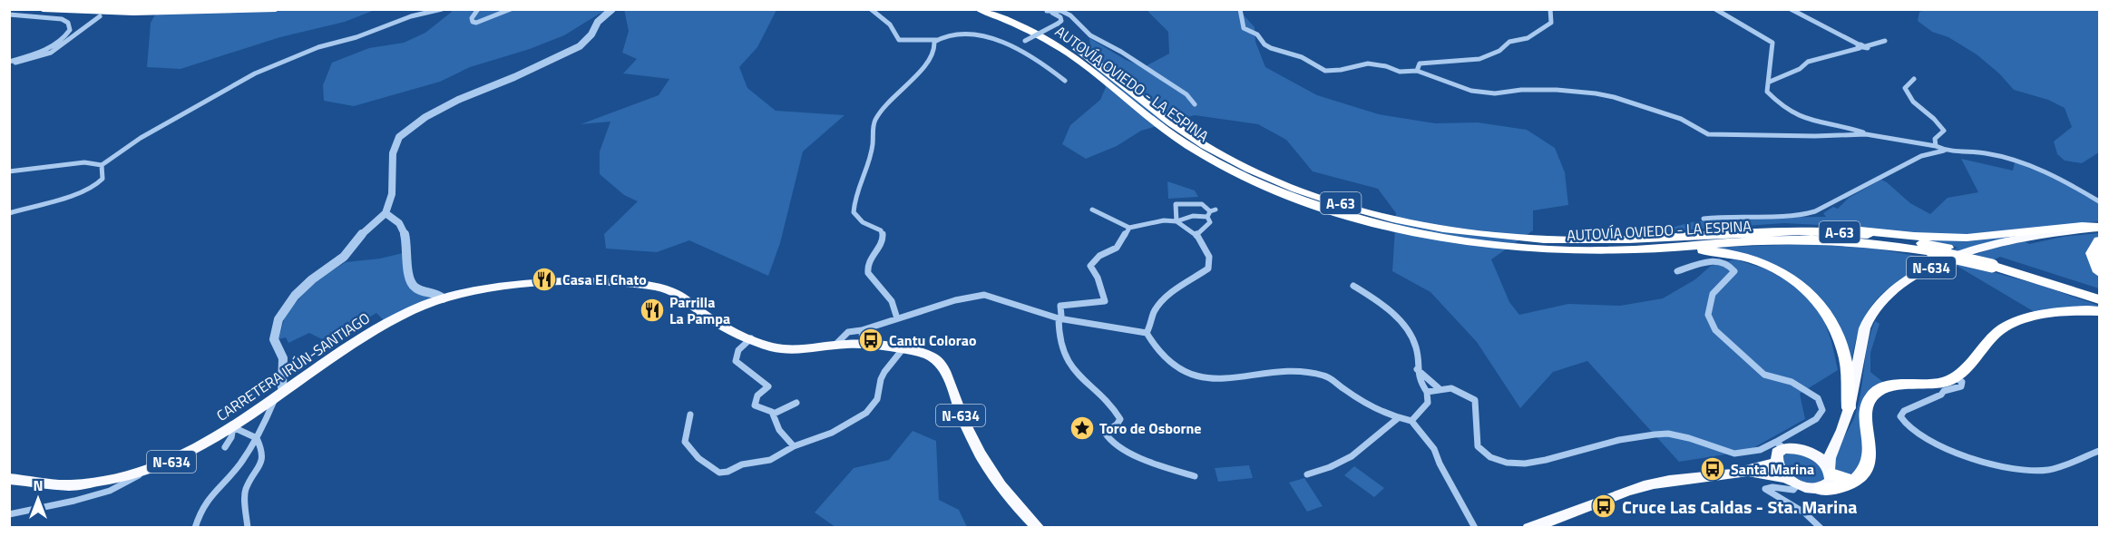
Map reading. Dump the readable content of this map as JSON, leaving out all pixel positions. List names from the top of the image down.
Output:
{
  "streets": {
    "highway": [
      "AUTOVÍA OVIEDO - LA ESPINA",
      "A-63",
      "N-634",
      "CARRETERA IRÚN-SANTIAGO"
    ]
  },
  "places": {
    "restaurant": ["Casa El Chato", "Parrilla La Pampa"],
    "bus stop": ["Cantu Colorao", "Santa Marina", "Cruce Las Caldas - Sta. Marina"],
    "place": ["Toro de Osborne"]
  },
  "north": "top"
}
